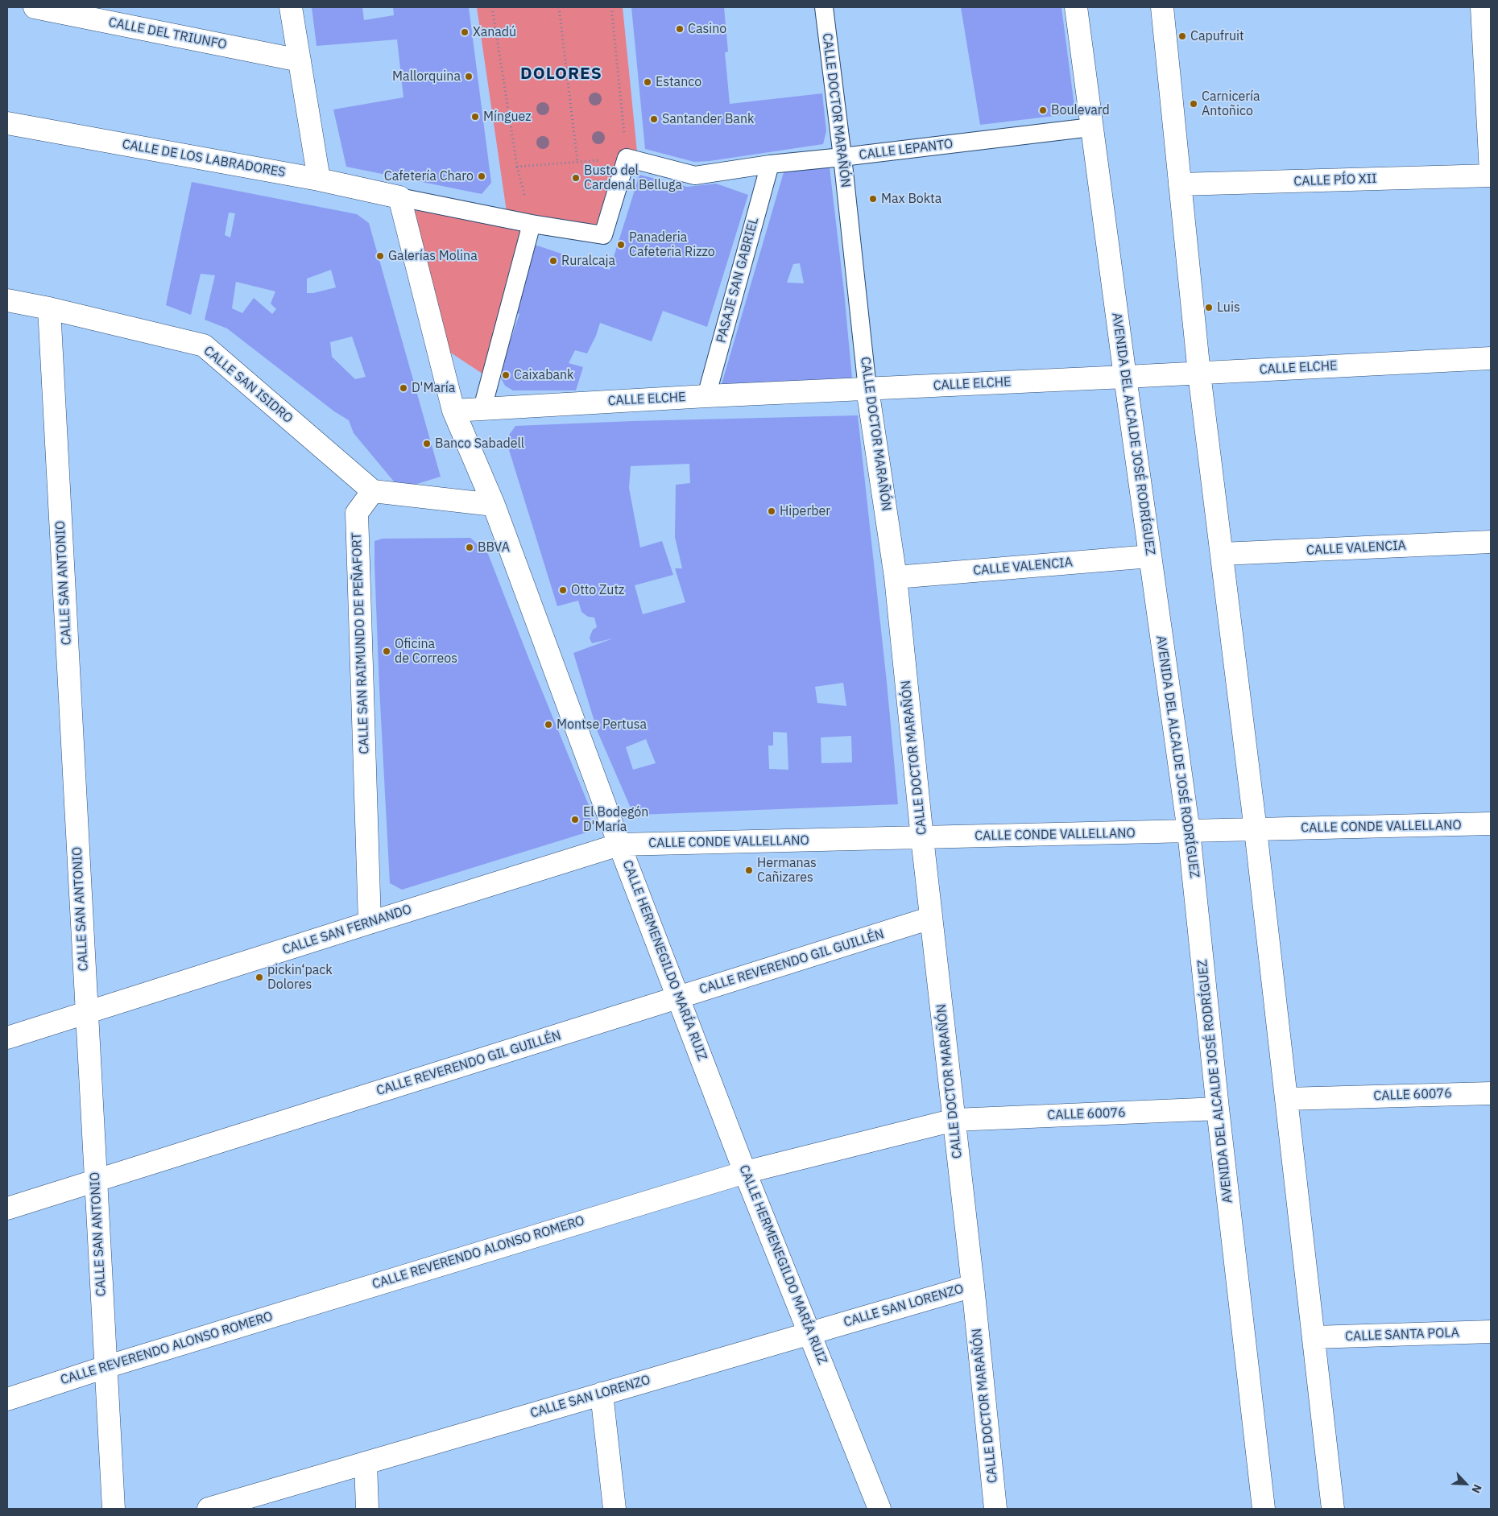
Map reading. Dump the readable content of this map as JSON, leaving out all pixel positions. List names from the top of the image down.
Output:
{
  "streets": {
    "street": [
      "CALLE DEL TRIUNFO",
      "CALLE DOCTOR MARAÑÓN",
      "CALLE LEPANTO",
      "CALLE DE LOS LABRADORES",
      "CALLE PÍO XII",
      "PASAJE SAN GABRIEL",
      "CALLE ELCHE",
      "CALLE SAN ISIDRO",
      "AVENIDA DEL ALCALDE JOSÉ RODRÍGUEZ",
      "CALLE VALENCIA",
      "CALLE SAN ANTONIO",
      "CALLE SAN RAIMUNDO DE PEÑAFORT",
      "CALLE CONDE VALLELLANO",
      "CALLE SAN FERNANDO",
      "CALLE HERMENEGILDO MARÍA RUIZ",
      "CALLE REVERENDO GIL GUILLÉN",
      "CALLE 60076",
      "CALLE REVERENDO ALONSO ROMERO",
      "CALLE SAN LORENZO",
      "CALLE SANTA POLA"
    ]
  },
  "crossings": [
    ["CALLE DOCTOR MARAÑÓN", "CALLE LEPANTO"],
    ["CALLE DOCTOR MARAÑÓN", "CALLE ELCHE"],
    ["CALLE DOCTOR MARAÑÓN", "CALLE VALENCIA"],
    ["CALLE DOCTOR MARAÑÓN", "CALLE CONDE VALLELLANO"],
    ["CALLE DOCTOR MARAÑÓN", "CALLE REVERENDO GIL GUILLÉN"],
    ["CALLE DOCTOR MARAÑÓN", "CALLE 60076"],
    ["CALLE DOCTOR MARAÑÓN", "CALLE REVERENDO ALONSO ROMERO"],
    ["CALLE DOCTOR MARAÑÓN", "CALLE SAN LORENZO"],
    ["CALLE LEPANTO", "PASAJE SAN GABRIEL"],
    ["CALLE LEPANTO", "AVENIDA DEL ALCALDE JOSÉ RODRÍGUEZ"],
    ["CALLE DE LOS LABRADORES", "CALLE HERMENEGILDO MARÍA RUIZ"],
    ["PASAJE SAN GABRIEL", "CALLE ELCHE"],
    ["CALLE ELCHE", "AVENIDA DEL ALCALDE JOSÉ RODRÍGUEZ"],
    ["CALLE ELCHE", "CALLE HERMENEGILDO MARÍA RUIZ"],
    ["CALLE SAN ISIDRO", "CALLE SAN ANTONIO"],
    ["CALLE SAN ISIDRO", "CALLE SAN RAIMUNDO DE PEÑAFORT"],
    ["AVENIDA DEL ALCALDE JOSÉ RODRÍGUEZ", "CALLE VALENCIA"],
    ["AVENIDA DEL ALCALDE JOSÉ RODRÍGUEZ", "CALLE CONDE VALLELLANO"],
    ["AVENIDA DEL ALCALDE JOSÉ RODRÍGUEZ", "CALLE 60076"],
    ["CALLE SAN ANTONIO", "CALLE SAN FERNANDO"],
    ["CALLE SAN ANTONIO", "CALLE REVERENDO GIL GUILLÉN"],
    ["CALLE SAN ANTONIO", "CALLE REVERENDO ALONSO ROMERO"],
    ["CALLE SAN RAIMUNDO DE PEÑAFORT", "CALLE SAN FERNANDO"],
    ["CALLE CONDE VALLELLANO", "CALLE SAN FERNANDO"],
    ["CALLE CONDE VALLELLANO", "CALLE HERMENEGILDO MARÍA RUIZ"],
    ["CALLE SAN FERNANDO", "CALLE HERMENEGILDO MARÍA RUIZ"],
    ["CALLE HERMENEGILDO MARÍA RUIZ", "CALLE REVERENDO GIL GUILLÉN"],
    ["CALLE HERMENEGILDO MARÍA RUIZ", "CALLE REVERENDO ALONSO ROMERO"],
    ["CALLE HERMENEGILDO MARÍA RUIZ", "CALLE SAN LORENZO"],
    ["CALLE 60076", "CALLE REVERENDO ALONSO ROMERO"]
  ],
  "districts": ["DOLORES"],
  "places": [
    "Casino",
    "Xanadú",
    "Capufruit",
    "Mallorquina",
    "Estanco",
    "Carnicería Antoñico",
    "Boulevard",
    "Mínguez",
    "Santander Bank",
    "Cafetería Charo",
    "Busto del Cardenal Belluga",
    "Max Bokta",
    "Panaderia Cafeteria Rizzo",
    "Galerías Molina",
    "Ruralcaja",
    "Luis",
    "Caixabank",
    "D'María",
    "Banco Sabadell",
    "Hiperber",
    "BBVA",
    "Otto Zutz",
    "Oficina de Correos",
    "Montse Pertusa",
    "El Bodegón D'María",
    "Hermanas Cañizares",
    "pickin‘pack Dolores"
  ],
  "north": "bottom right"
}
